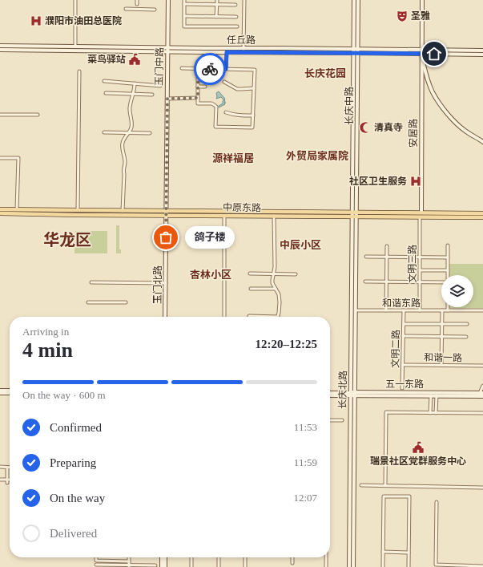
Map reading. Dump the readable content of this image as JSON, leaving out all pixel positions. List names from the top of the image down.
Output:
{
  "streets": {
    "main road": ["中原东路"],
    "street": [
      "任丘路",
      "玉门中路",
      "长庆中路",
      "安居路",
      "文明三路",
      "玉门北路",
      "和谐东路",
      "文明二路",
      "和谐一路",
      "五一东路",
      "长庆北路"
    ]
  },
  "crossings": [
    ["任丘路", "玉门中路"],
    ["任丘路", "长庆中路"],
    ["任丘路", "安居路"],
    ["玉门中路", "中原东路"],
    ["玉门中路", "玉门北路"],
    ["长庆中路", "中原东路"],
    ["长庆中路", "长庆北路"],
    ["安居路", "中原东路"],
    ["中原东路", "文明三路"],
    ["中原东路", "玉门北路"],
    ["中原东路", "长庆北路"],
    ["文明三路", "和谐东路"],
    ["和谐东路", "文明二路"],
    ["和谐东路", "长庆北路"],
    ["文明二路", "和谐一路"],
    ["五一东路", "长庆北路"]
  ],
  "districts": [
    "长庆花园",
    "外贸局家属院",
    "源祥福居",
    "华龙区",
    "中辰小区",
    "杏林小区"
  ],
  "places": {
    "theatre": ["圣雅"],
    "hospital": ["濮阳市油田总医院", "社区卫生服务"],
    "public building": ["菜鸟驿站", "瑞景社区党群服务中心"],
    "mosque": ["清真寺"],
    "other": ["鸽子楼"]
  },
  "page": {
    "bubble": "鸽子楼",
    "heading": ["4 min", "Arriving in", "12:20–12:25"],
    "bar": "On the way · 600 m",
    "list": [
      ["Confirmed", "11:53"],
      ["Preparing", "11:59"],
      ["On the way", "12:07"],
      "Delivered"
    ]
  }
}
